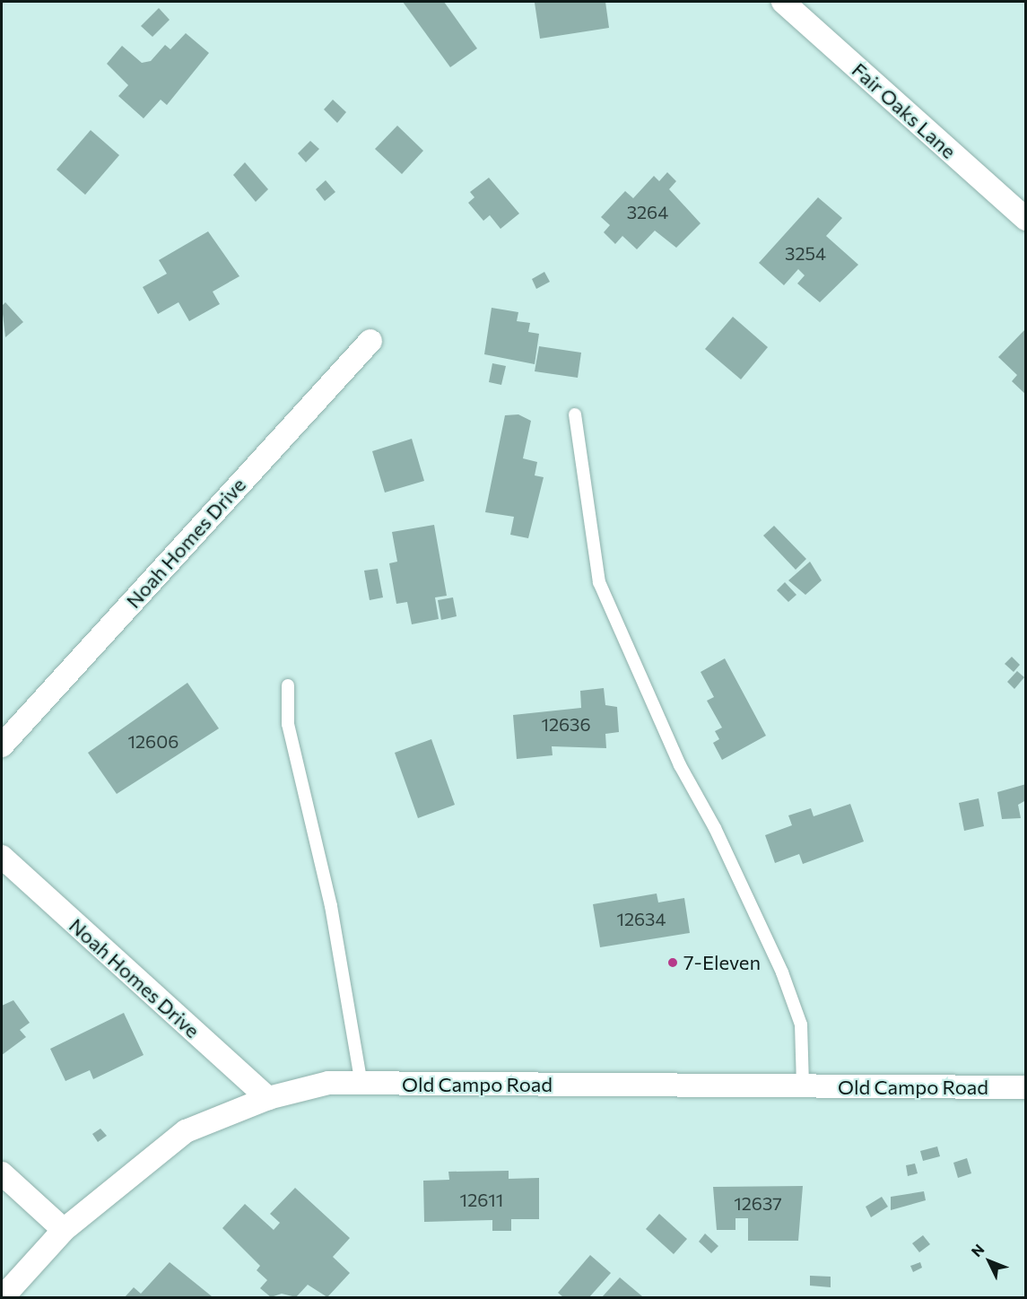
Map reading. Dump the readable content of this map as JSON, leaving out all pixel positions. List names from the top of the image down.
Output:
{
  "streets": {
    "street": ["Fair Oaks Lane", "Noah Homes Drive", "Old Campo Road"]
  },
  "crossings": [
    ["Noah Homes Drive", "Old Campo Road"]
  ],
  "places": ["7-Eleven"],
  "house_numbers": [
    "3264",
    "3254",
    "12636",
    "12606",
    "12634",
    "12611",
    "12637"
  ],
  "north": "top left"
}
